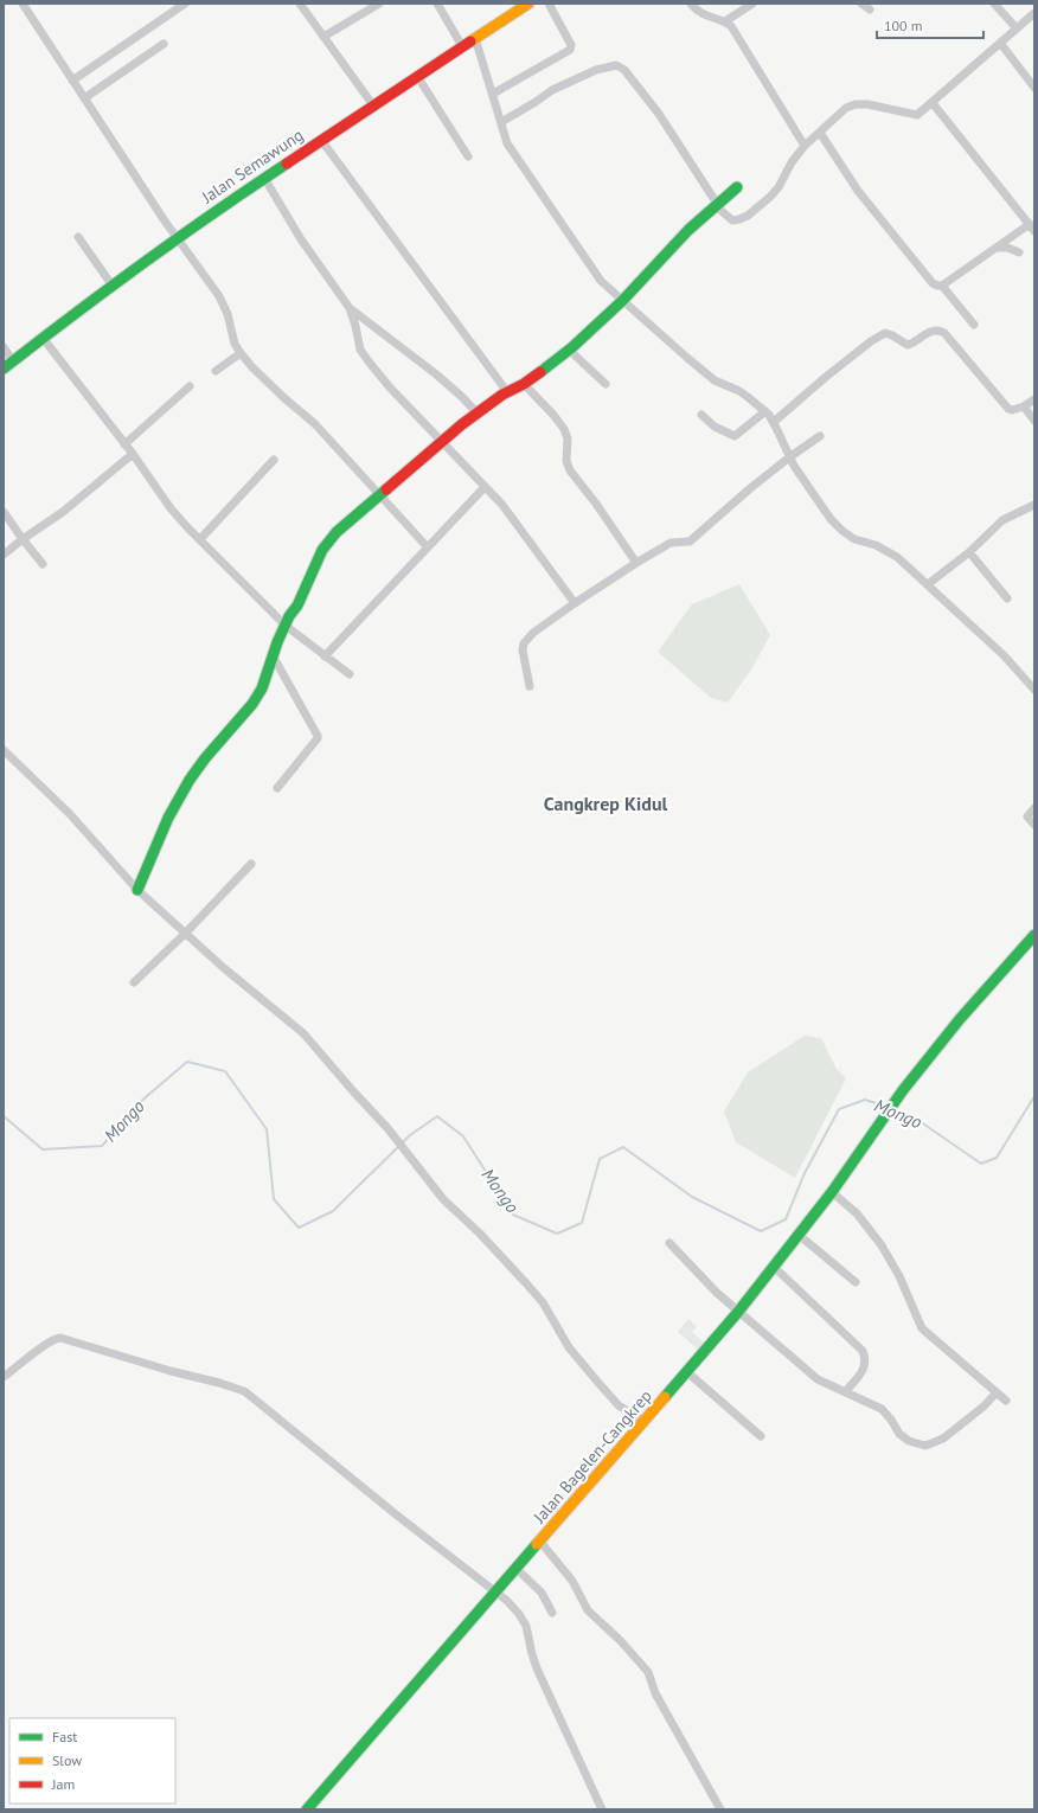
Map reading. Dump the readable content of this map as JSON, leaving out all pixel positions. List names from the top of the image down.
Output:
{
  "streets": {
    "street": ["Jalan Semawung", "Jalan Bagelen-Cangkrep"]
  },
  "districts": ["Cangkrep Kidul"],
  "water": ["Mongo"],
  "legend": ["Fast", "Slow", "Jam"],
  "scale_bar": "100 m"
}
